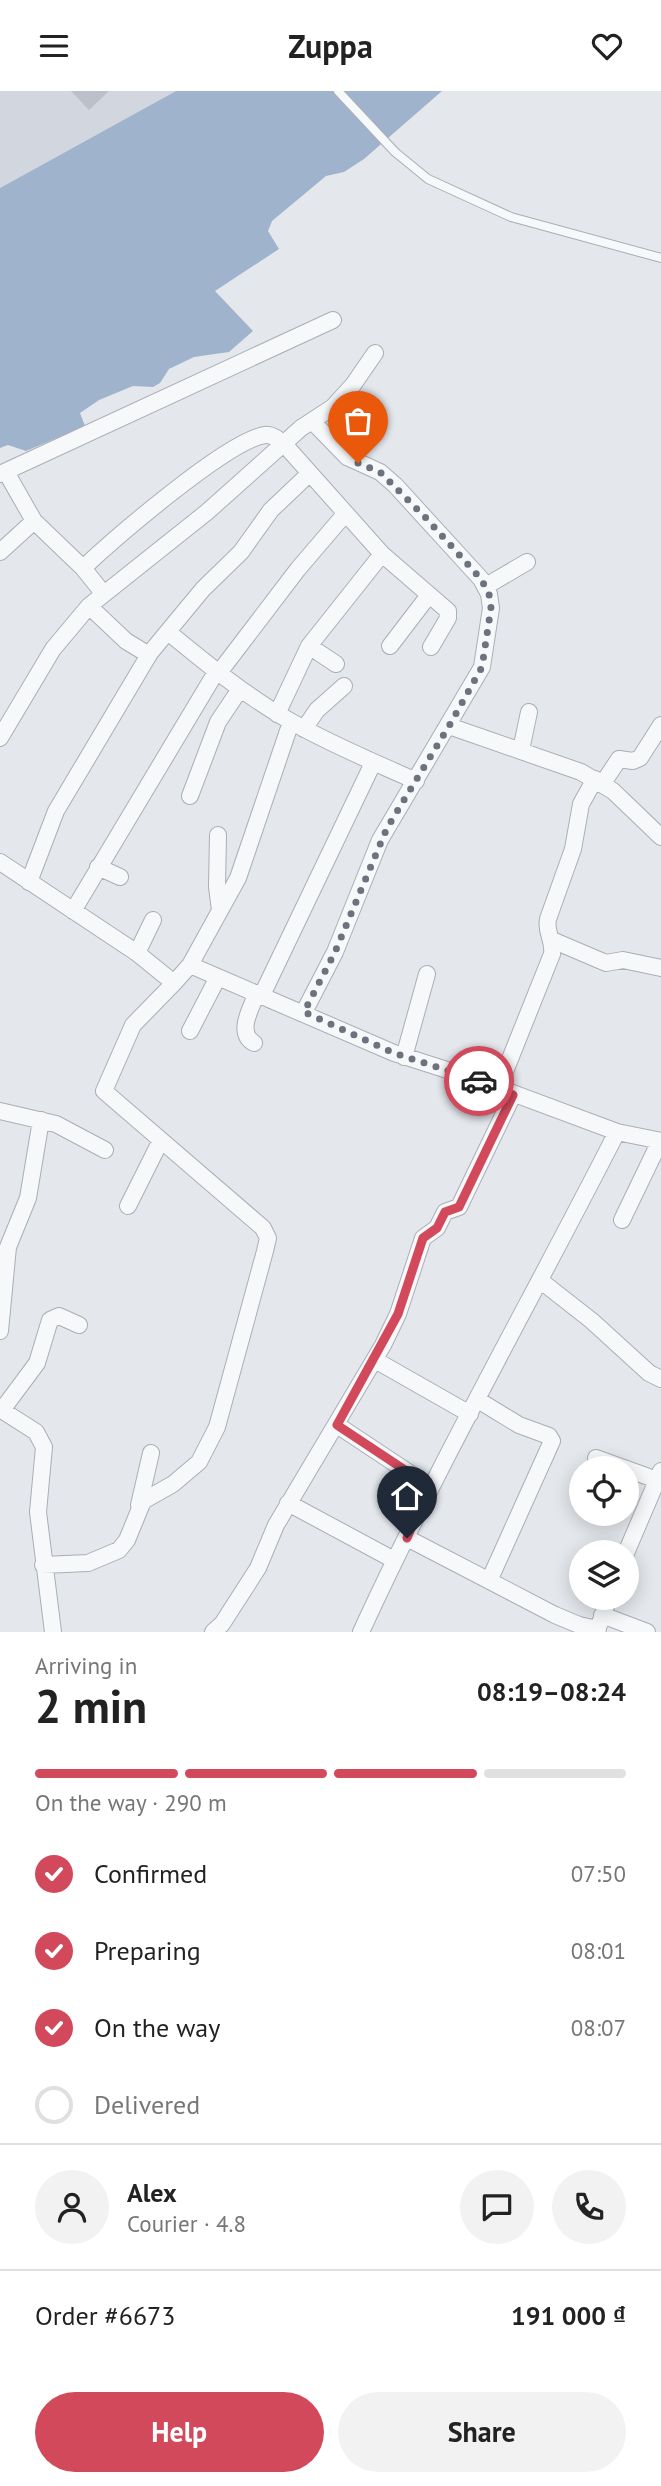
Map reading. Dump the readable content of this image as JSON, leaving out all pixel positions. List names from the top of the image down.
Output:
{
  "page": {
    "header": "Zuppa",
    "heading": ["2 min", "Arriving in", "08:19–08:24"],
    "panel": [
      "Alex",
      "Courier · 4.8",
      "Order #6673",
      "191 000 ₫"
    ],
    "bar": "On the way · 290 m",
    "list": [
      ["Confirmed", "07:50"],
      ["Preparing", "08:01"],
      ["On the way", "08:07"],
      "Delivered"
    ],
    "buttons": ["Help", "Share"]
  }
}
